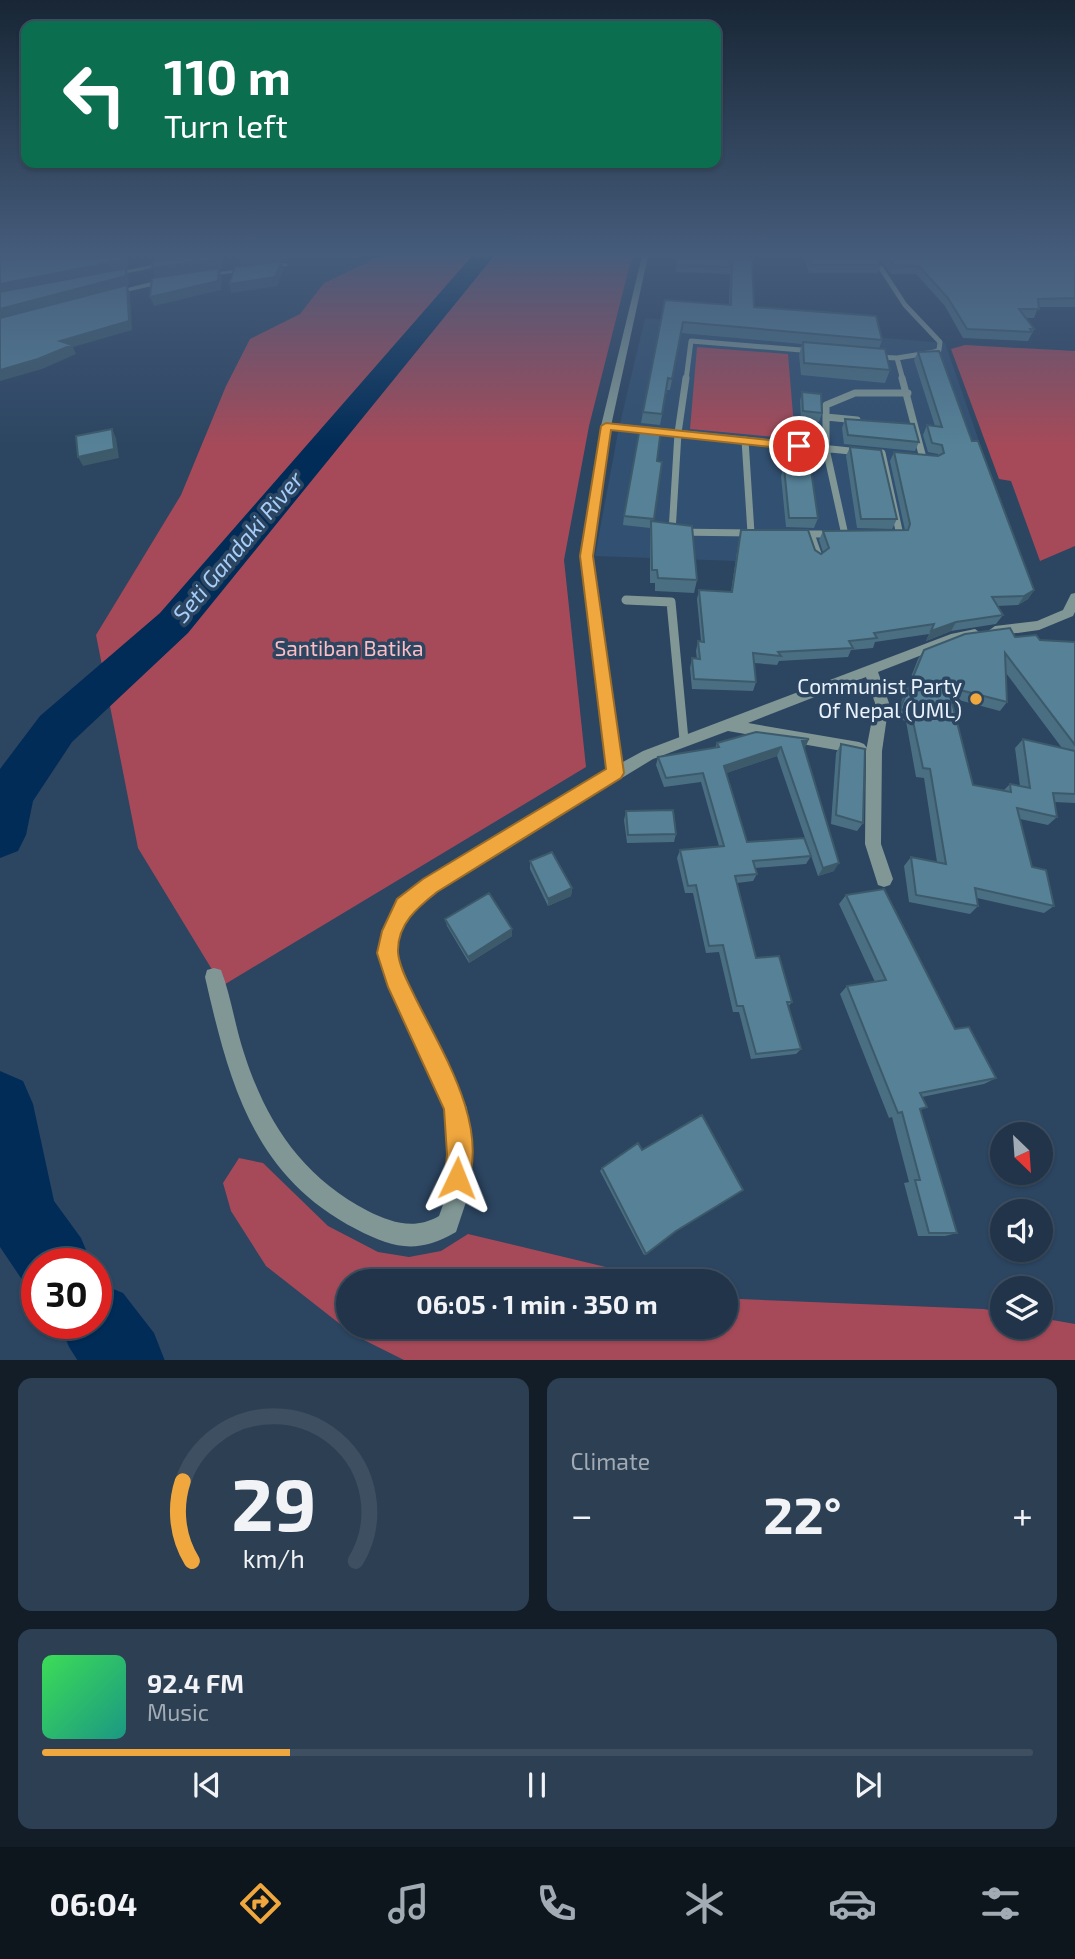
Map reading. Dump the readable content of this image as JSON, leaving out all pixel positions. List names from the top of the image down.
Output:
{
  "water": ["Seti Gandaki River"],
  "parks": ["Santiban Batika"],
  "places": ["Communist Party Of Nepal (UML)"],
  "north": "bottom right",
  "page": {
    "turn": ["110 m", "Turn left"],
    "limit": "30",
    "trip": "06:05 · 1 min · 350 m",
    "tile": "Climate",
    "heat": ["−", "22°", "+"],
    "song": ["92.4 FM", "Music"],
    "tabs": "06:04",
    "gauge": ["29", "km/h"]
  }
}
